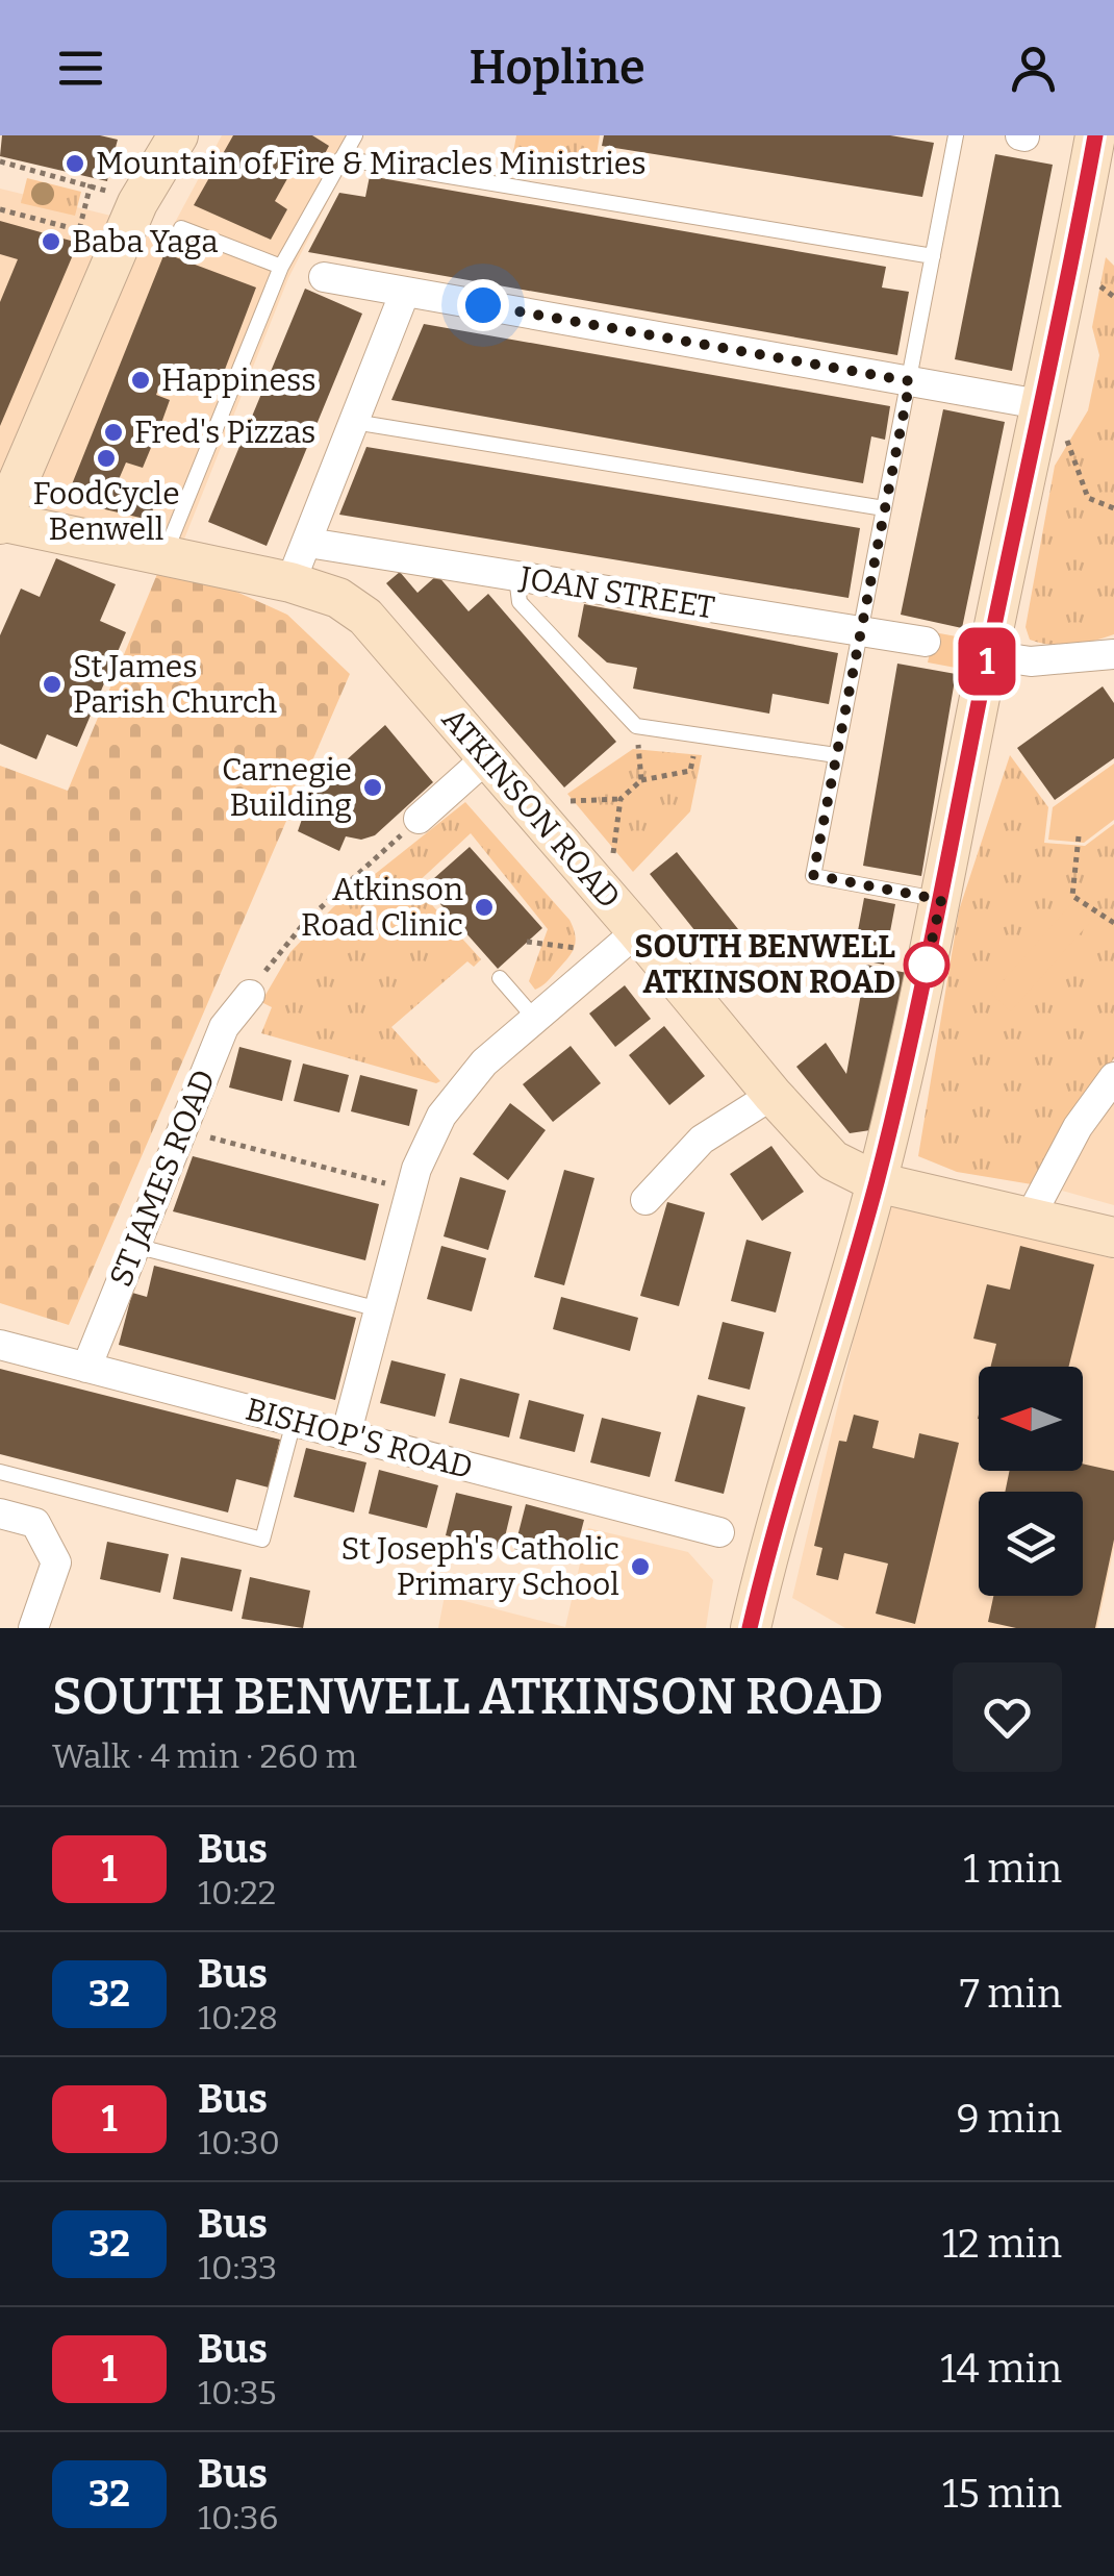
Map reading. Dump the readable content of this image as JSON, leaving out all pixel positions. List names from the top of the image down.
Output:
{
  "streets": {
    "main road": ["ATKINSON ROAD"],
    "street": ["JOAN STREET", "ST JAMES ROAD", "BISHOP'S ROAD"]
  },
  "crossings": [
    ["ST JAMES ROAD", "BISHOP'S ROAD"]
  ],
  "places": [
    "Mountain of Fire & Miracles Ministries",
    "Baba Yaga",
    "Happiness",
    "Fred's Pizzas",
    "FoodCycle Benwell",
    "St James Parish Church",
    "Carnegie Building",
    "Atkinson Road Clinic",
    "SOUTH BENWELL ATKINSON ROAD",
    "St Joseph's Catholic Primary School"
  ],
  "lines": ["bus line 1"],
  "north": "left",
  "page": {
    "header": "Hopline",
    "on_map": "1",
    "heading": ["SOUTH BENWELL ATKINSON ROAD", "Walk · 4 min · 260 m"],
    "list": [
      {
        "mark": "1",
        "name": "Bus",
        "note": "10:22",
        "value": "1 min"
      },
      {
        "mark": "32",
        "name": "Bus",
        "note": "10:28",
        "value": "7 min"
      },
      {
        "mark": "1",
        "name": "Bus",
        "note": "10:30",
        "value": "9 min"
      },
      {
        "mark": "32",
        "name": "Bus",
        "note": "10:33",
        "value": "12 min"
      },
      {
        "mark": "1",
        "name": "Bus",
        "note": "10:35",
        "value": "14 min"
      },
      {
        "mark": "32",
        "name": "Bus",
        "note": "10:36",
        "value": "15 min"
      }
    ]
  }
}
